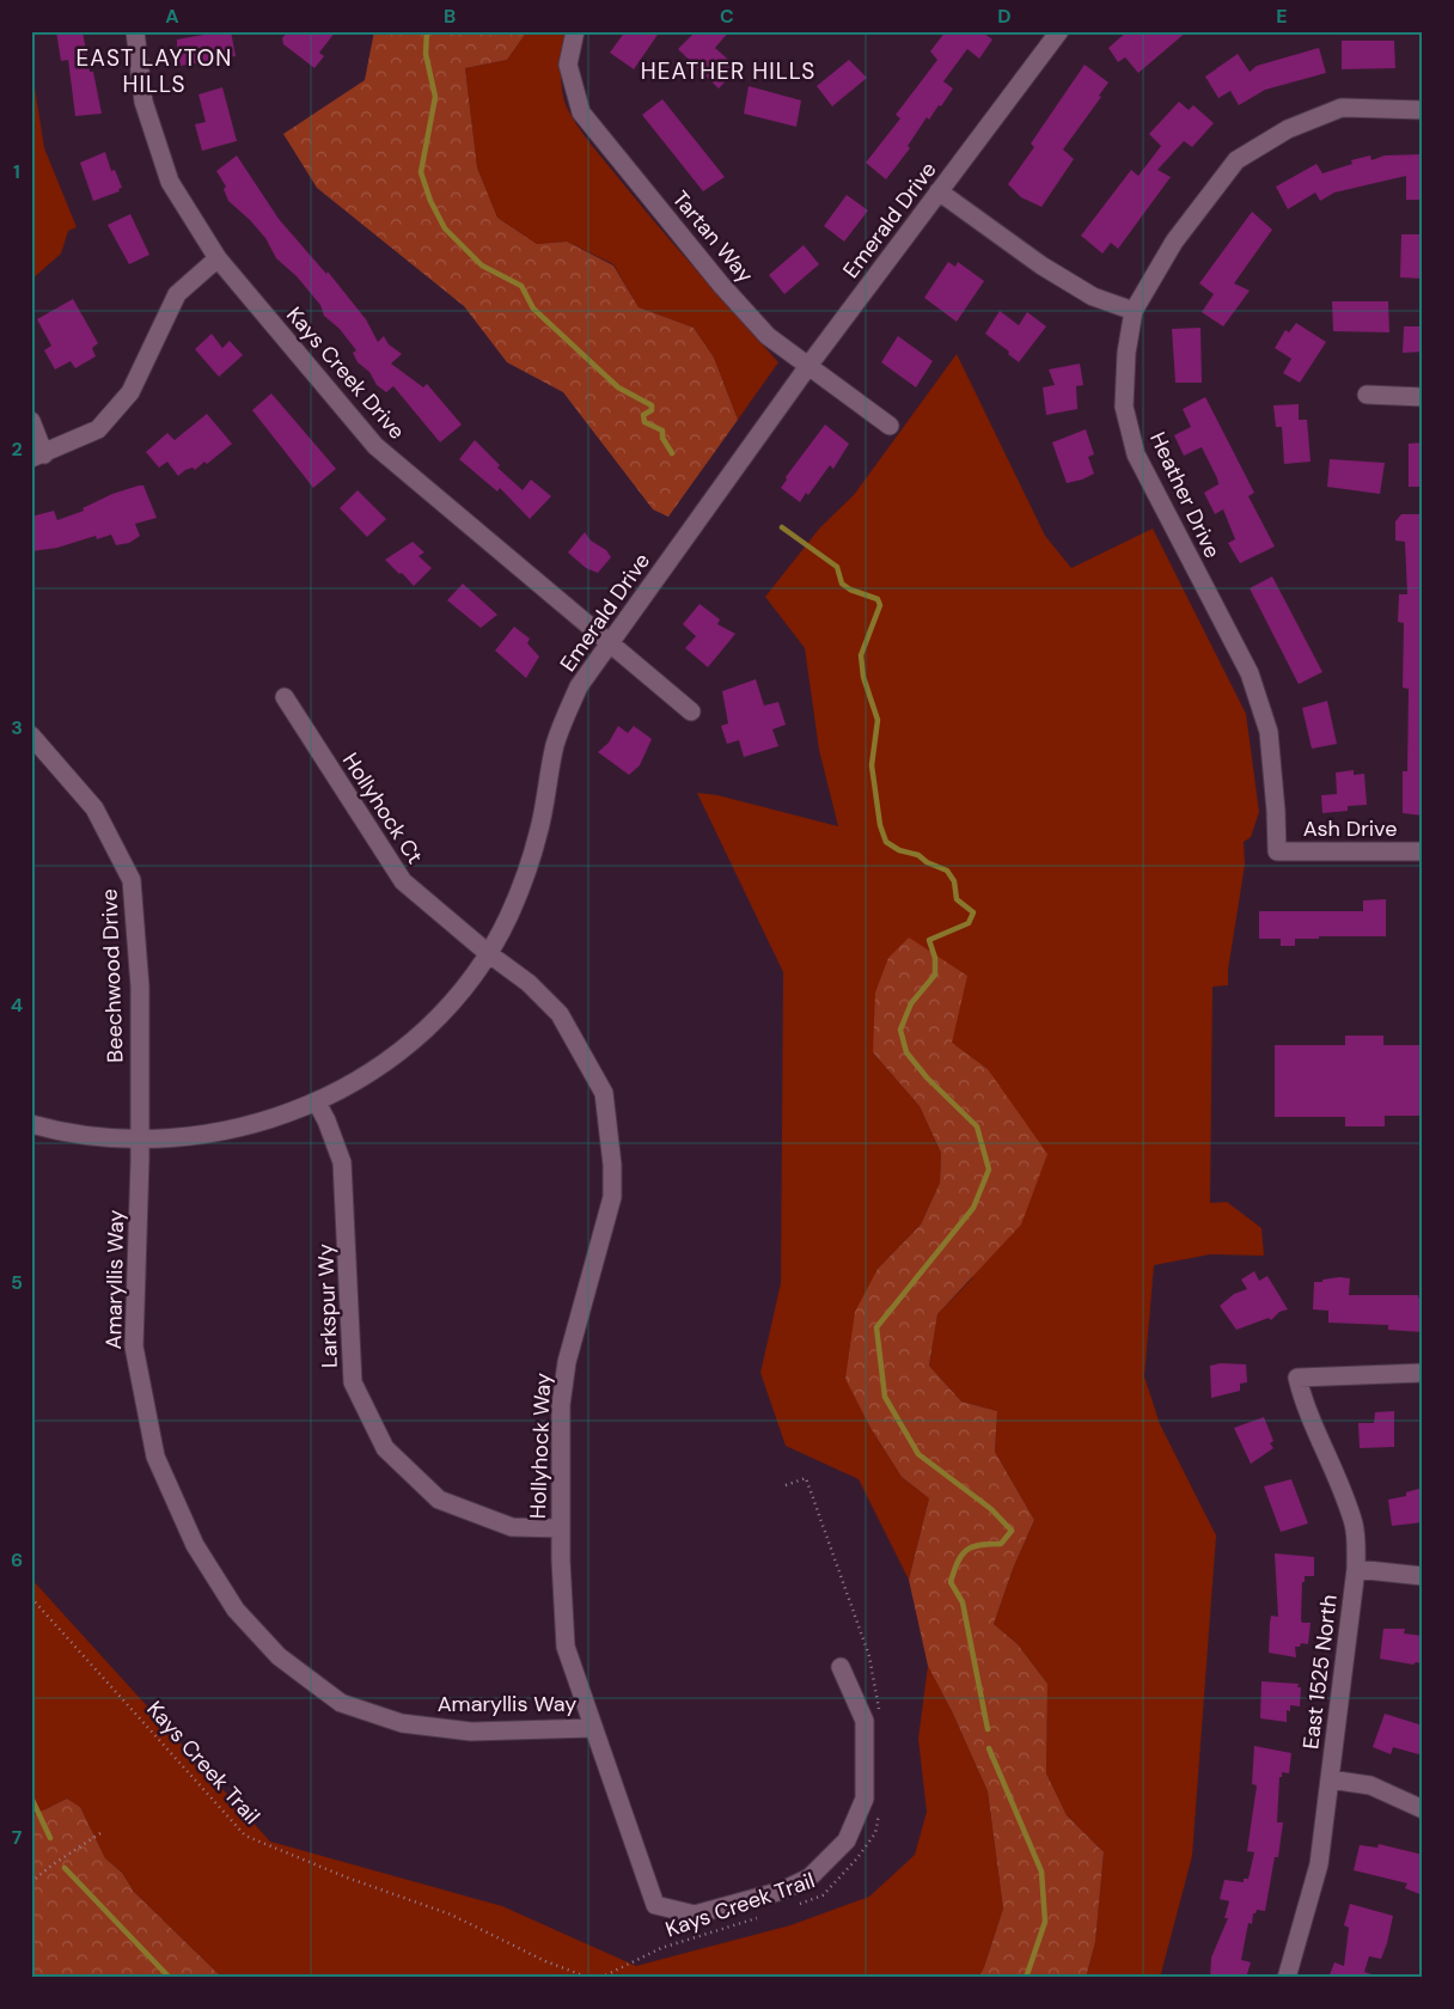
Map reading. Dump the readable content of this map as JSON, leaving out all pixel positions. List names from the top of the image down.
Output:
{
  "streets": {
    "street": [
      "Emerald Drive",
      "Tartan Way",
      "Kays Creek Drive",
      "Heather Drive",
      "Hollyhock Ct",
      "Ash Drive",
      "Beechwood Drive",
      "Amaryllis Way",
      "Larkspur Wy",
      "Hollyhock Way",
      "East 1525 North"
    ],
    "path": ["Kays Creek Trail"]
  },
  "crossings": [
    ["Emerald Drive", "Tartan Way"],
    ["Emerald Drive", "Kays Creek Drive"],
    ["Emerald Drive", "Hollyhock Ct"],
    ["Emerald Drive", "Beechwood Drive"],
    ["Emerald Drive", "Amaryllis Way"],
    ["Emerald Drive", "Larkspur Wy"],
    ["Emerald Drive", "Hollyhock Way"],
    ["Heather Drive", "Ash Drive"],
    ["Hollyhock Ct", "Hollyhock Way"],
    ["Beechwood Drive", "Amaryllis Way"],
    ["Amaryllis Way", "Hollyhock Way"],
    ["Larkspur Wy", "Hollyhock Way"]
  ],
  "districts": ["EAST LAYTON HILLS", "HEATHER HILLS"],
  "grid": {
    "columns": [
      "A",
      "B",
      "C",
      "D",
      "E"
    ],
    "rows": [
      "1",
      "2",
      "3",
      "4",
      "5",
      "6",
      "7"
    ]
  }
}
